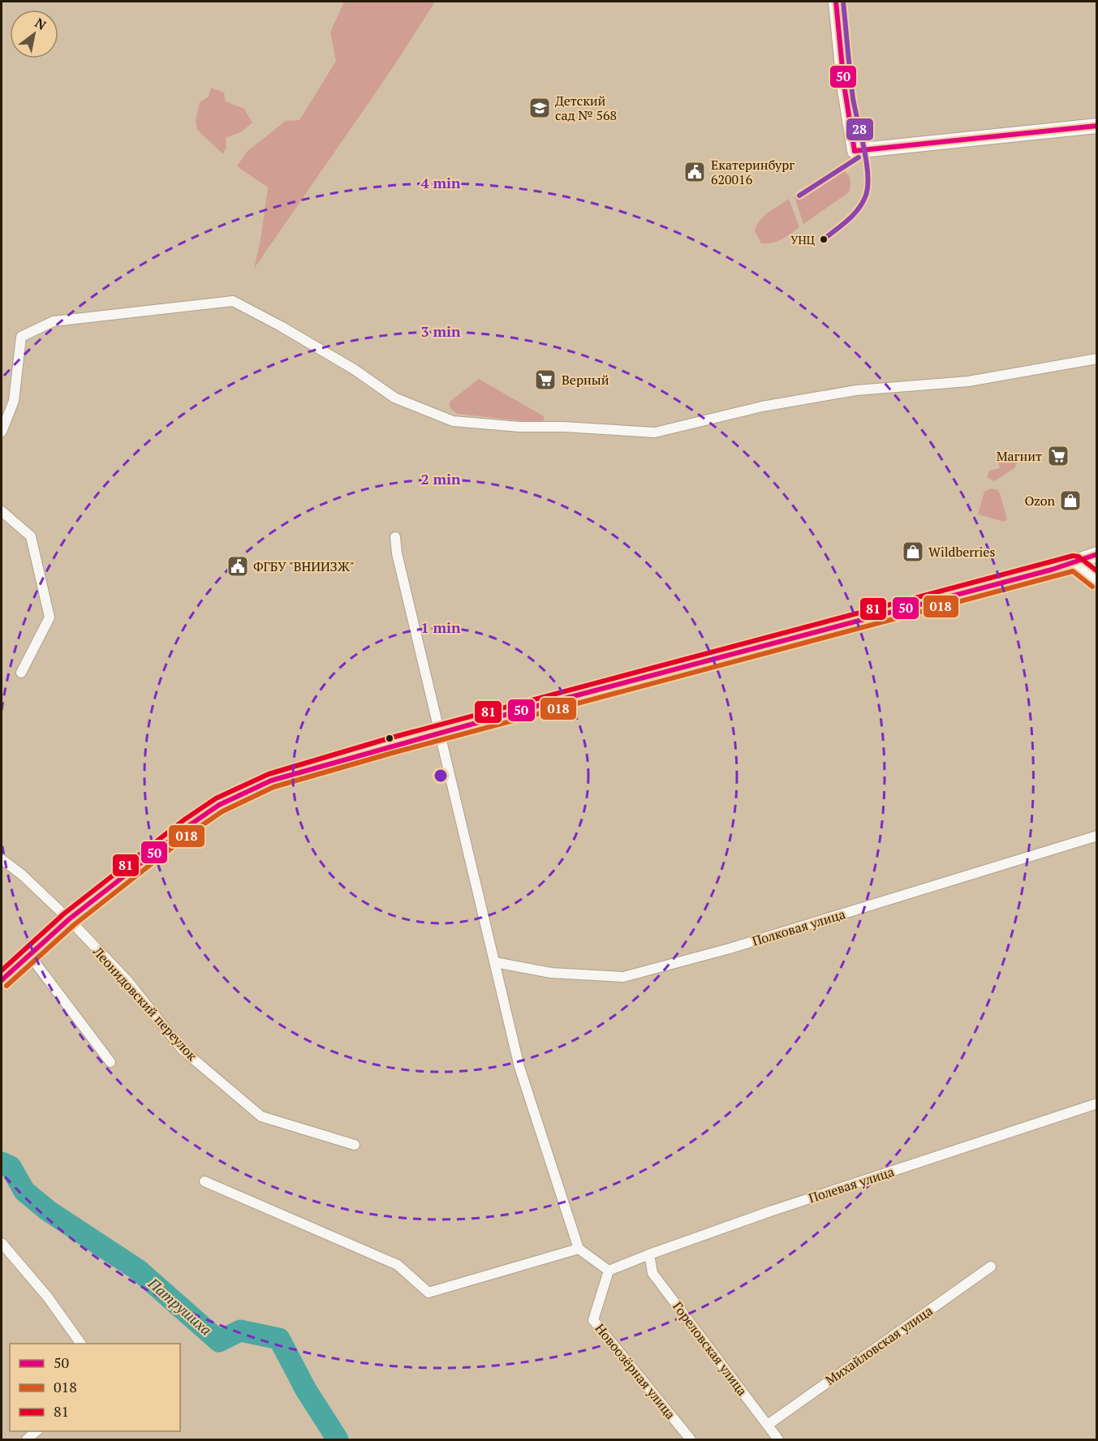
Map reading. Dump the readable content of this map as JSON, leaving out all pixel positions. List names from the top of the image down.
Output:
{
  "streets": {
    "street": [
      "Полковая улица",
      "Леонидовский переулок",
      "Полевая улица",
      "Михайловская улица",
      "Гореловская улица",
      "Новоозёрная улица"
    ]
  },
  "crossings": [
    ["Полевая улица", "Гореловская улица"],
    ["Полевая улица", "Новоозёрная улица"],
    ["Михайловская улица", "Гореловская улица"]
  ],
  "water": ["Патрушиха"],
  "places": {
    "school or university": ["Детский сад № 568"],
    "public building": ["Екатеринбург 620016", "ФГБУ \"ВНИИЗЖ\""],
    "other": ["УНЦ"],
    "supermarket": ["Верный", "Магнит"],
    "shop": ["Ozon", "Wildberries"]
  },
  "lines": [
    "transit line 50",
    "transit line 28",
    "transit line 81",
    "transit line 018"
  ],
  "legend": ["50", "018", "81"],
  "north": "top right",
  "rings": [
    "4 min",
    "3 min",
    "2 min",
    "1 min"
  ]
}
